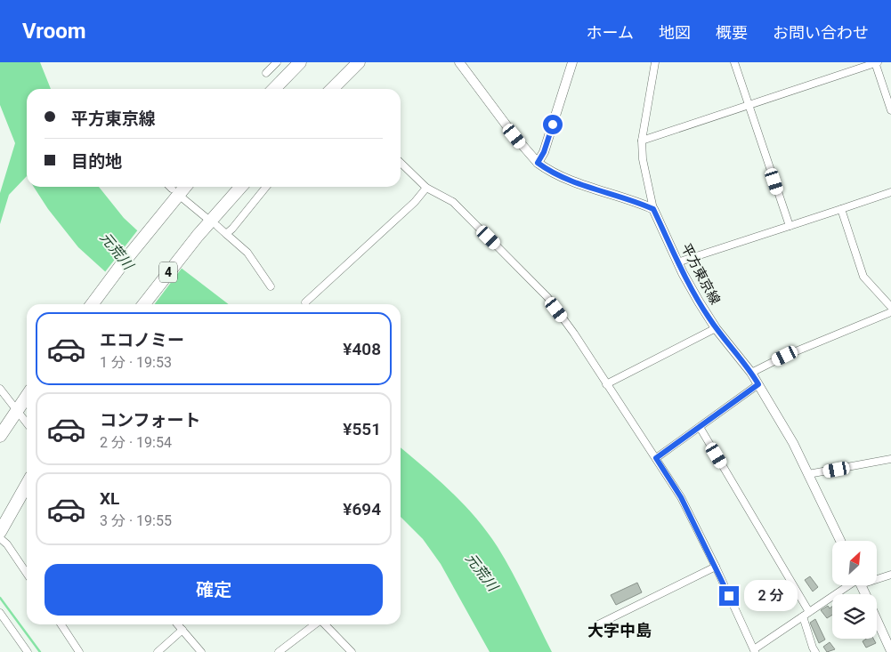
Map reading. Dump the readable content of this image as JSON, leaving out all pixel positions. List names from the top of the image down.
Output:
{
  "streets": {
    "highway": ["4"],
    "main road": ["平方東京線"]
  },
  "districts": ["大字中島"],
  "water": ["元荒川"],
  "north": "top right",
  "page": {
    "header": "Vroom",
    "nav": [
      "ホーム",
      "地図",
      "概要",
      "お問い合わせ"
    ],
    "banner": ["平方東京線", "目的地"],
    "list": [
      {
        "name": "エコノミー",
        "note": "1 分 · 19:53",
        "value": "¥408"
      },
      {
        "name": "コンフォート",
        "note": "2 分 · 19:54",
        "value": "¥551"
      },
      {
        "name": "XL",
        "note": "3 分 · 19:55",
        "value": "¥694"
      }
    ],
    "buttons": "確定",
    "bubble": "2 分"
  }
}
